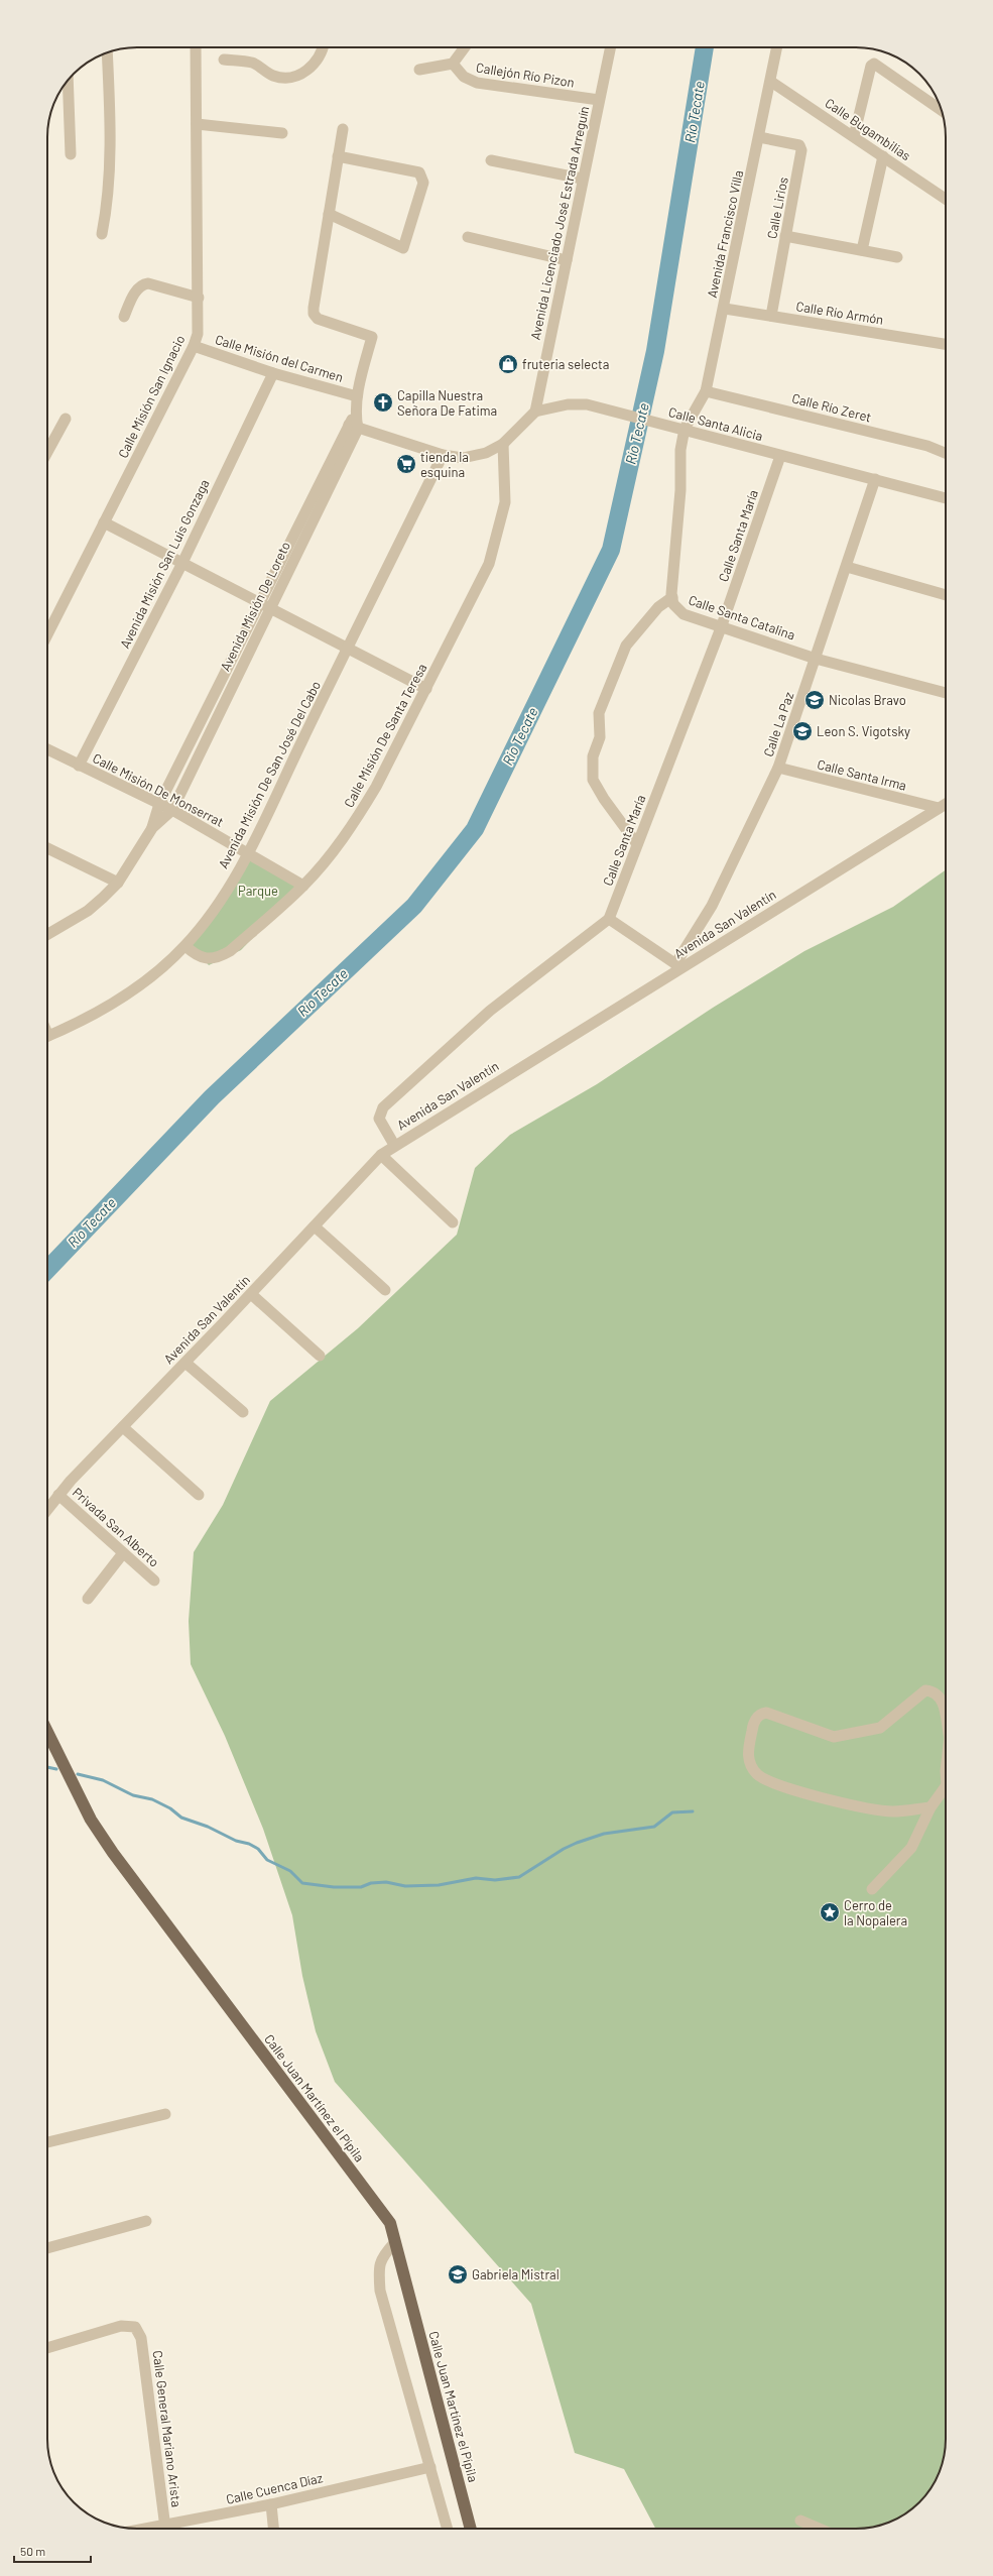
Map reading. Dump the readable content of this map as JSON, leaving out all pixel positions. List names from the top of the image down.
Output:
{
  "streets": {
    "main road": ["Calle Juan Martínez el Pípila"],
    "street": [
      "Callejón Río Pizon",
      "Calle Bugambilias",
      "Calle Lirios",
      "Avenida Licenciado José Estrada Arreguín",
      "Avenida Francisco Villa",
      "Calle Río Armón",
      "Calle Misión del Carmen",
      "Calle Misión San Ignacio",
      "Calle Río Zeret",
      "Calle Santa Alicia",
      "Calle Santa María",
      "Avenida Misión San Luis Gonzaga",
      "Avenida Misión De Loreto",
      "Calle Santa Catalina",
      "Calle La Paz",
      "Calle Misión De Santa Teresa",
      "Avenida Misión De San José Del Cabo",
      "Calle Santa Irma",
      "Calle Misión De Monserrat",
      "Avenida San Valentín",
      "Privada San Alberto",
      "Calle General Mariano Arista",
      "Calle Cuenca Díaz"
    ]
  },
  "crossings": [
    ["Callejón Río Pizon", "Avenida Licenciado José Estrada Arreguín"],
    ["Calle Bugambilias", "Avenida Francisco Villa"],
    ["Calle Lirios", "Avenida Francisco Villa"],
    ["Calle Lirios", "Calle Río Armón"],
    ["Avenida Licenciado José Estrada Arreguín", "Calle Santa Alicia"],
    ["Avenida Francisco Villa", "Calle Río Armón"],
    ["Avenida Francisco Villa", "Calle Río Zeret"],
    ["Avenida Francisco Villa", "Calle Santa Alicia"],
    ["Avenida Francisco Villa", "Calle Santa Catalina"],
    ["Calle Misión del Carmen", "Calle Misión San Ignacio"],
    ["Calle Misión del Carmen", "Avenida Misión San Luis Gonzaga"],
    ["Calle Misión del Carmen", "Avenida Misión De Loreto"],
    ["Calle Santa Alicia", "Calle Santa María"],
    ["Calle Santa Alicia", "Calle Santa Catalina"],
    ["Calle Santa Alicia", "Calle La Paz"],
    ["Calle Santa María", "Calle Santa Catalina"],
    ["Avenida Misión San Luis Gonzaga", "Calle Misión De Monserrat"],
    ["Avenida Misión De Loreto", "Calle Misión De Monserrat"],
    ["Calle Santa Catalina", "Calle La Paz"],
    ["Calle La Paz", "Calle Santa Irma"],
    ["Calle La Paz", "Avenida San Valentín"],
    ["Calle Misión De Santa Teresa", "Avenida Misión De San José Del Cabo"],
    ["Calle Misión De Santa Teresa", "Calle Misión De Monserrat"],
    ["Avenida Misión De San José Del Cabo", "Calle Misión De Monserrat"],
    ["Calle Santa Irma", "Avenida San Valentín"],
    ["Avenida San Valentín", "Privada San Alberto"]
  ],
  "water": ["Río Tecate"],
  "parks": ["Parque"],
  "places": {
    "shop": ["fruteria selecta"],
    "church": ["Capilla Nuestra Señora De Fatima"],
    "supermarket": ["tienda la esquina"],
    "school or university": ["Nicolas Bravo", "Leon S. Vigotsky", "Gabriela Mistral"],
    "place": ["Cerro de la Nopalera"]
  },
  "scale_bar": "50 m"
}
